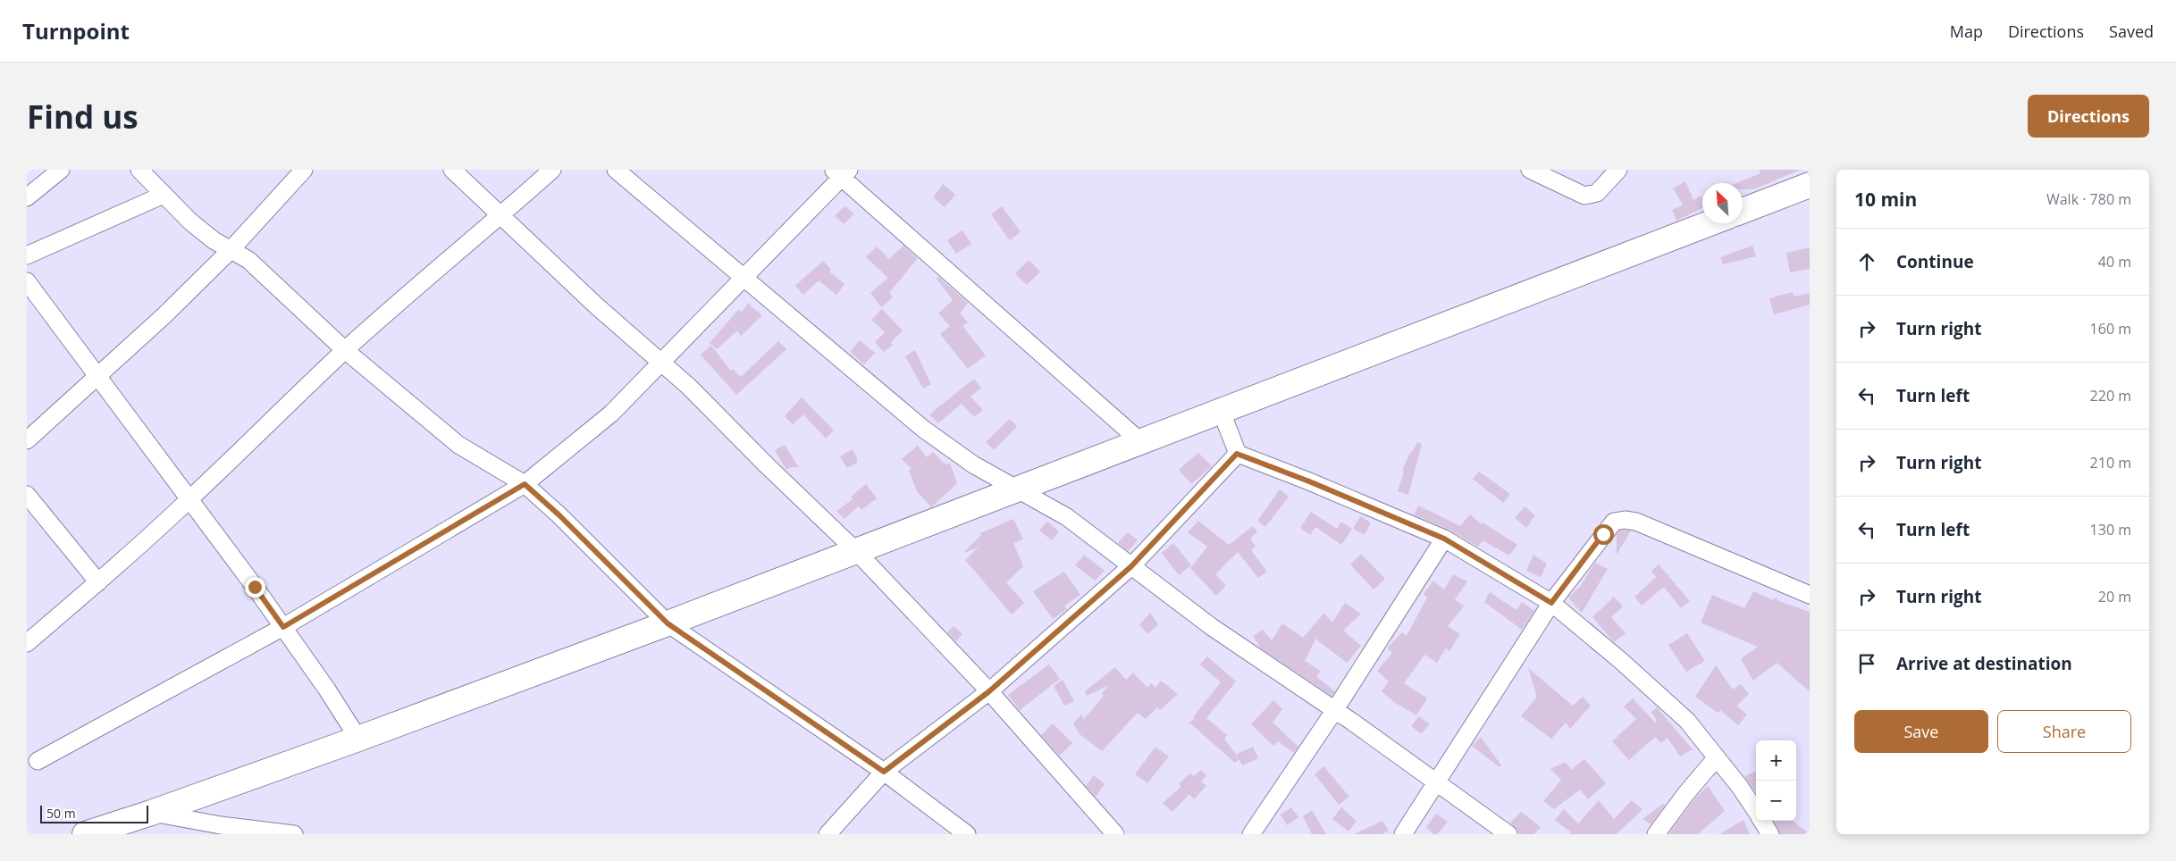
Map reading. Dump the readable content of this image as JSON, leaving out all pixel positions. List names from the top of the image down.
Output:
{
  "scale_bar": "50 m",
  "north": "top left",
  "page": {
    "header": "Turnpoint",
    "nav": ["Map", "Directions", "Saved"],
    "buttons": [
      "Directions",
      ["Save", "Share"]
    ],
    "title": "Find us",
    "heading": ["10 min", "Walk · 780 m"],
    "list": [
      ["Continue", "40 m"],
      ["Turn right", "160 m"],
      ["Turn left", "220 m"],
      ["Turn right", "210 m"],
      ["Turn left", "130 m"],
      ["Turn right", "20 m"],
      "Arrive at destination"
    ],
    "map_buttons": ["+", "−"],
    "scale": "50 m"
  }
}
